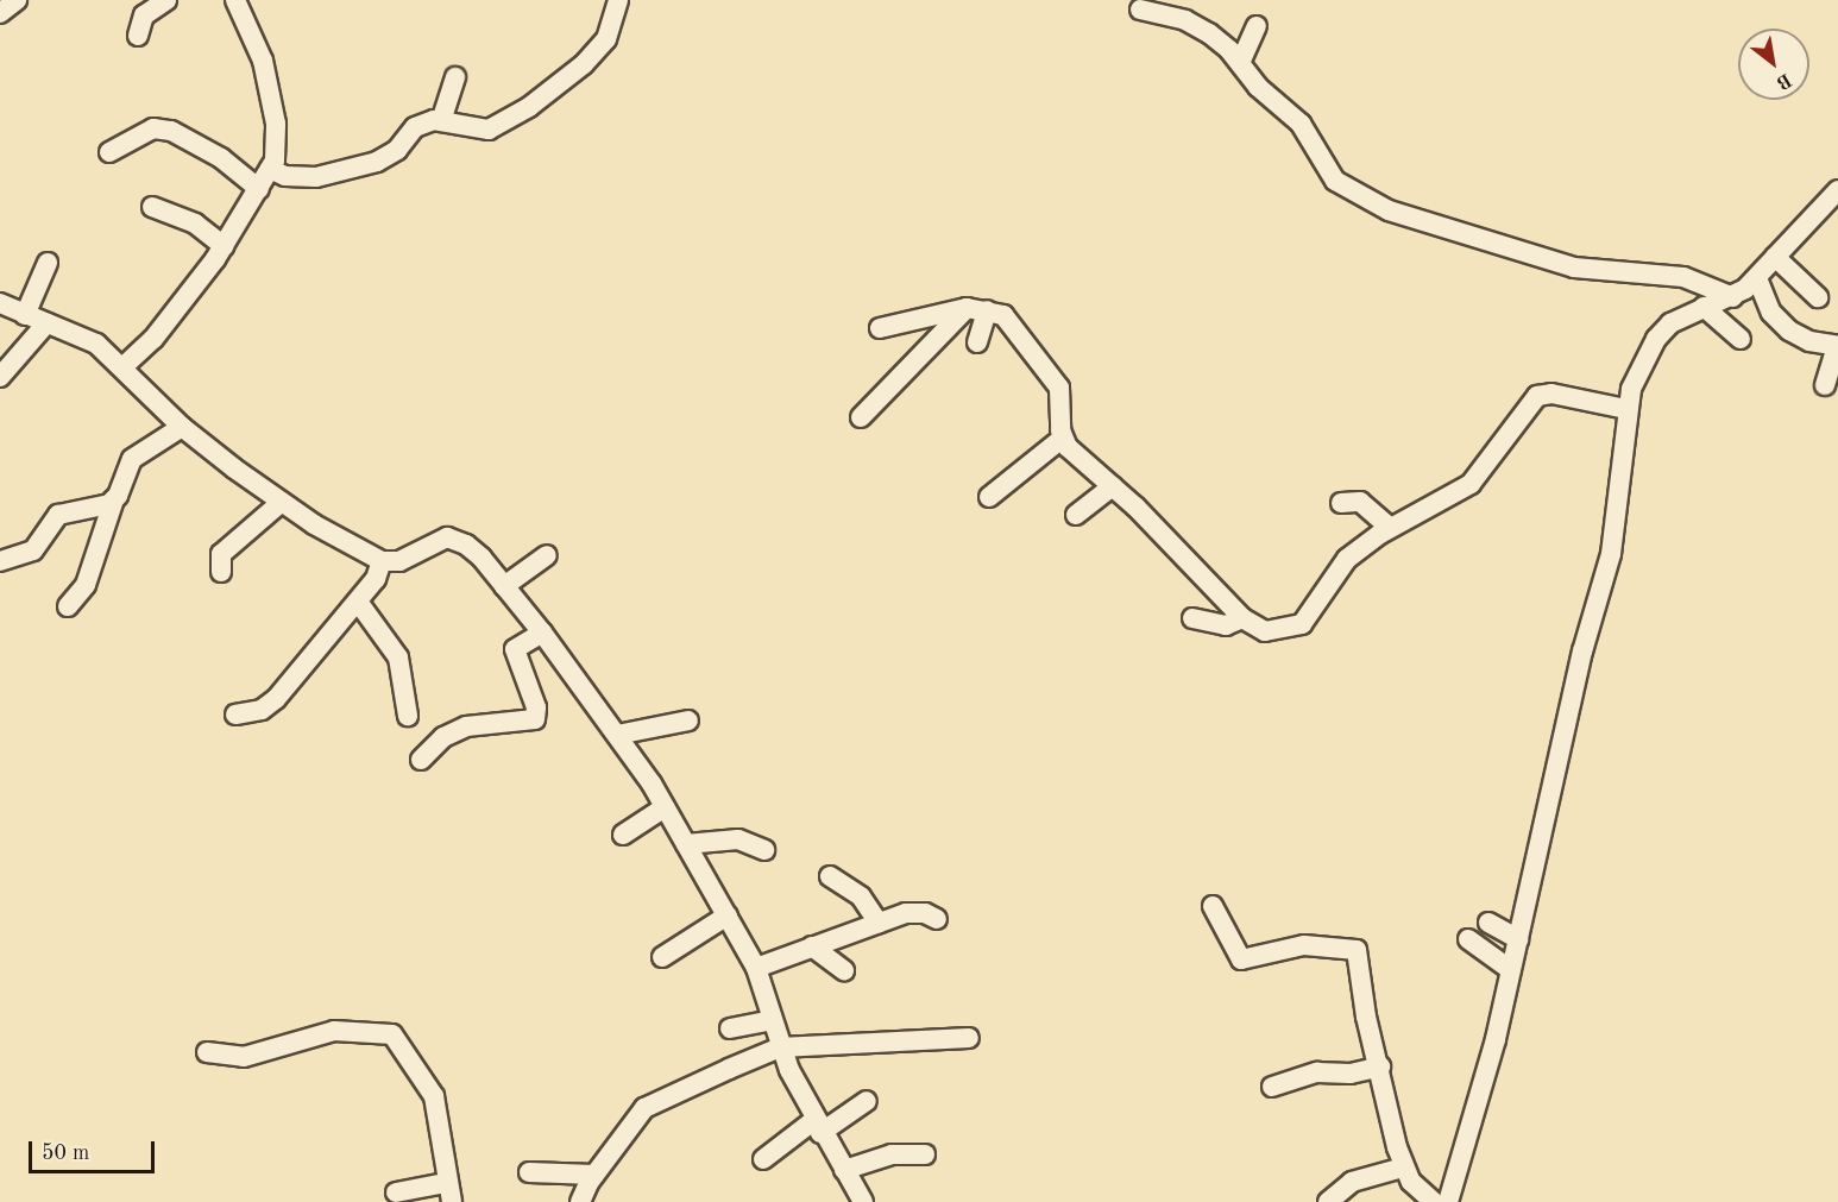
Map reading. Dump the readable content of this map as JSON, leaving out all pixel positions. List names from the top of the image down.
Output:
{
  "scale_bar": "50 m",
  "north": "bottom right"
}
